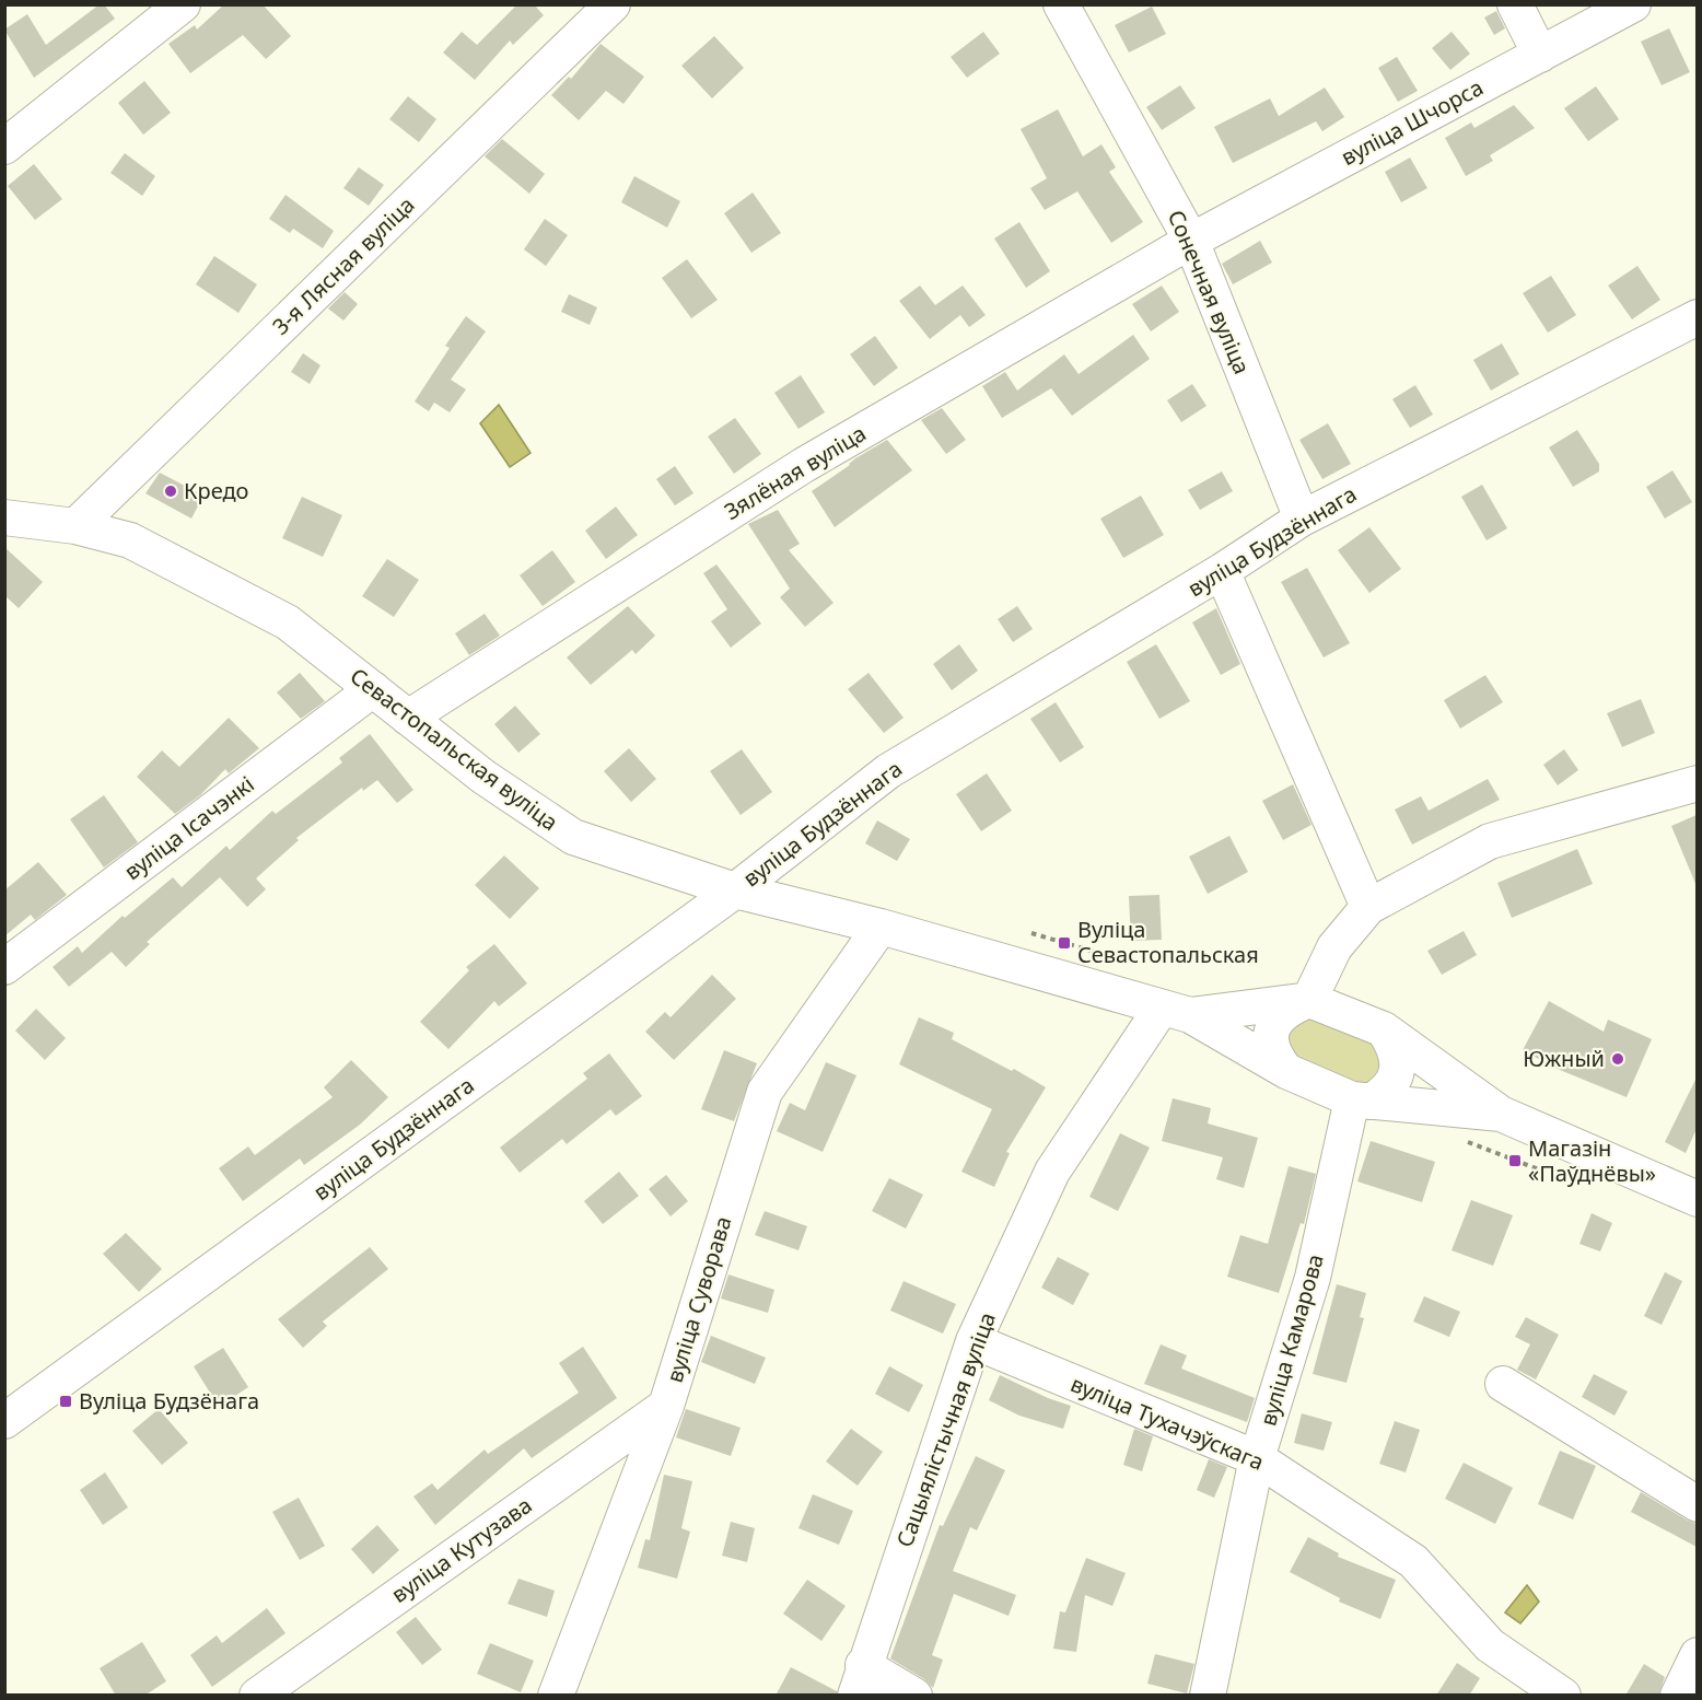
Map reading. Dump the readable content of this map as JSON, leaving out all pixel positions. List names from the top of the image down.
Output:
{
  "streets": {
    "street": [
      "вуліца Шчорса",
      "3-я Лясная вуліца",
      "Сонечная вуліца",
      "Зялёная вуліца",
      "вуліца Будзённага",
      "Севастопальская вуліца",
      "вуліца Ісачэнкі",
      "вуліца Суворава",
      "вуліца Камарова",
      "вуліца Тухачэўскага",
      "Сацыялістычная вуліца",
      "вуліца Кутузава"
    ]
  },
  "crossings": [
    ["вуліца Шчорса", "Сонечная вуліца"],
    ["вуліца Шчорса", "Зялёная вуліца"],
    ["3-я Лясная вуліца", "Севастопальская вуліца"],
    ["Сонечная вуліца", "Зялёная вуліца"],
    ["Сонечная вуліца", "вуліца Будзённага"],
    ["Зялёная вуліца", "Севастопальская вуліца"],
    ["вуліца Будзённага", "Севастопальская вуліца"],
    ["Севастопальская вуліца", "вуліца Ісачэнкі"],
    ["Севастопальская вуліца", "вуліца Суворава"],
    ["Севастопальская вуліца", "вуліца Камарова"],
    ["Севастопальская вуліца", "Сацыялістычная вуліца"],
    ["вуліца Суворава", "вуліца Кутузава"],
    ["вуліца Камарова", "вуліца Тухачэўскага"],
    ["вуліца Тухачэўскага", "Сацыялістычная вуліца"]
  ],
  "places": {
    "other": ["Кредо", "Южный"],
    "transit": ["Вуліца Севастопальская", "Магазін «Паўднёвы»", "Вуліца Будзёнага"]
  }
}
